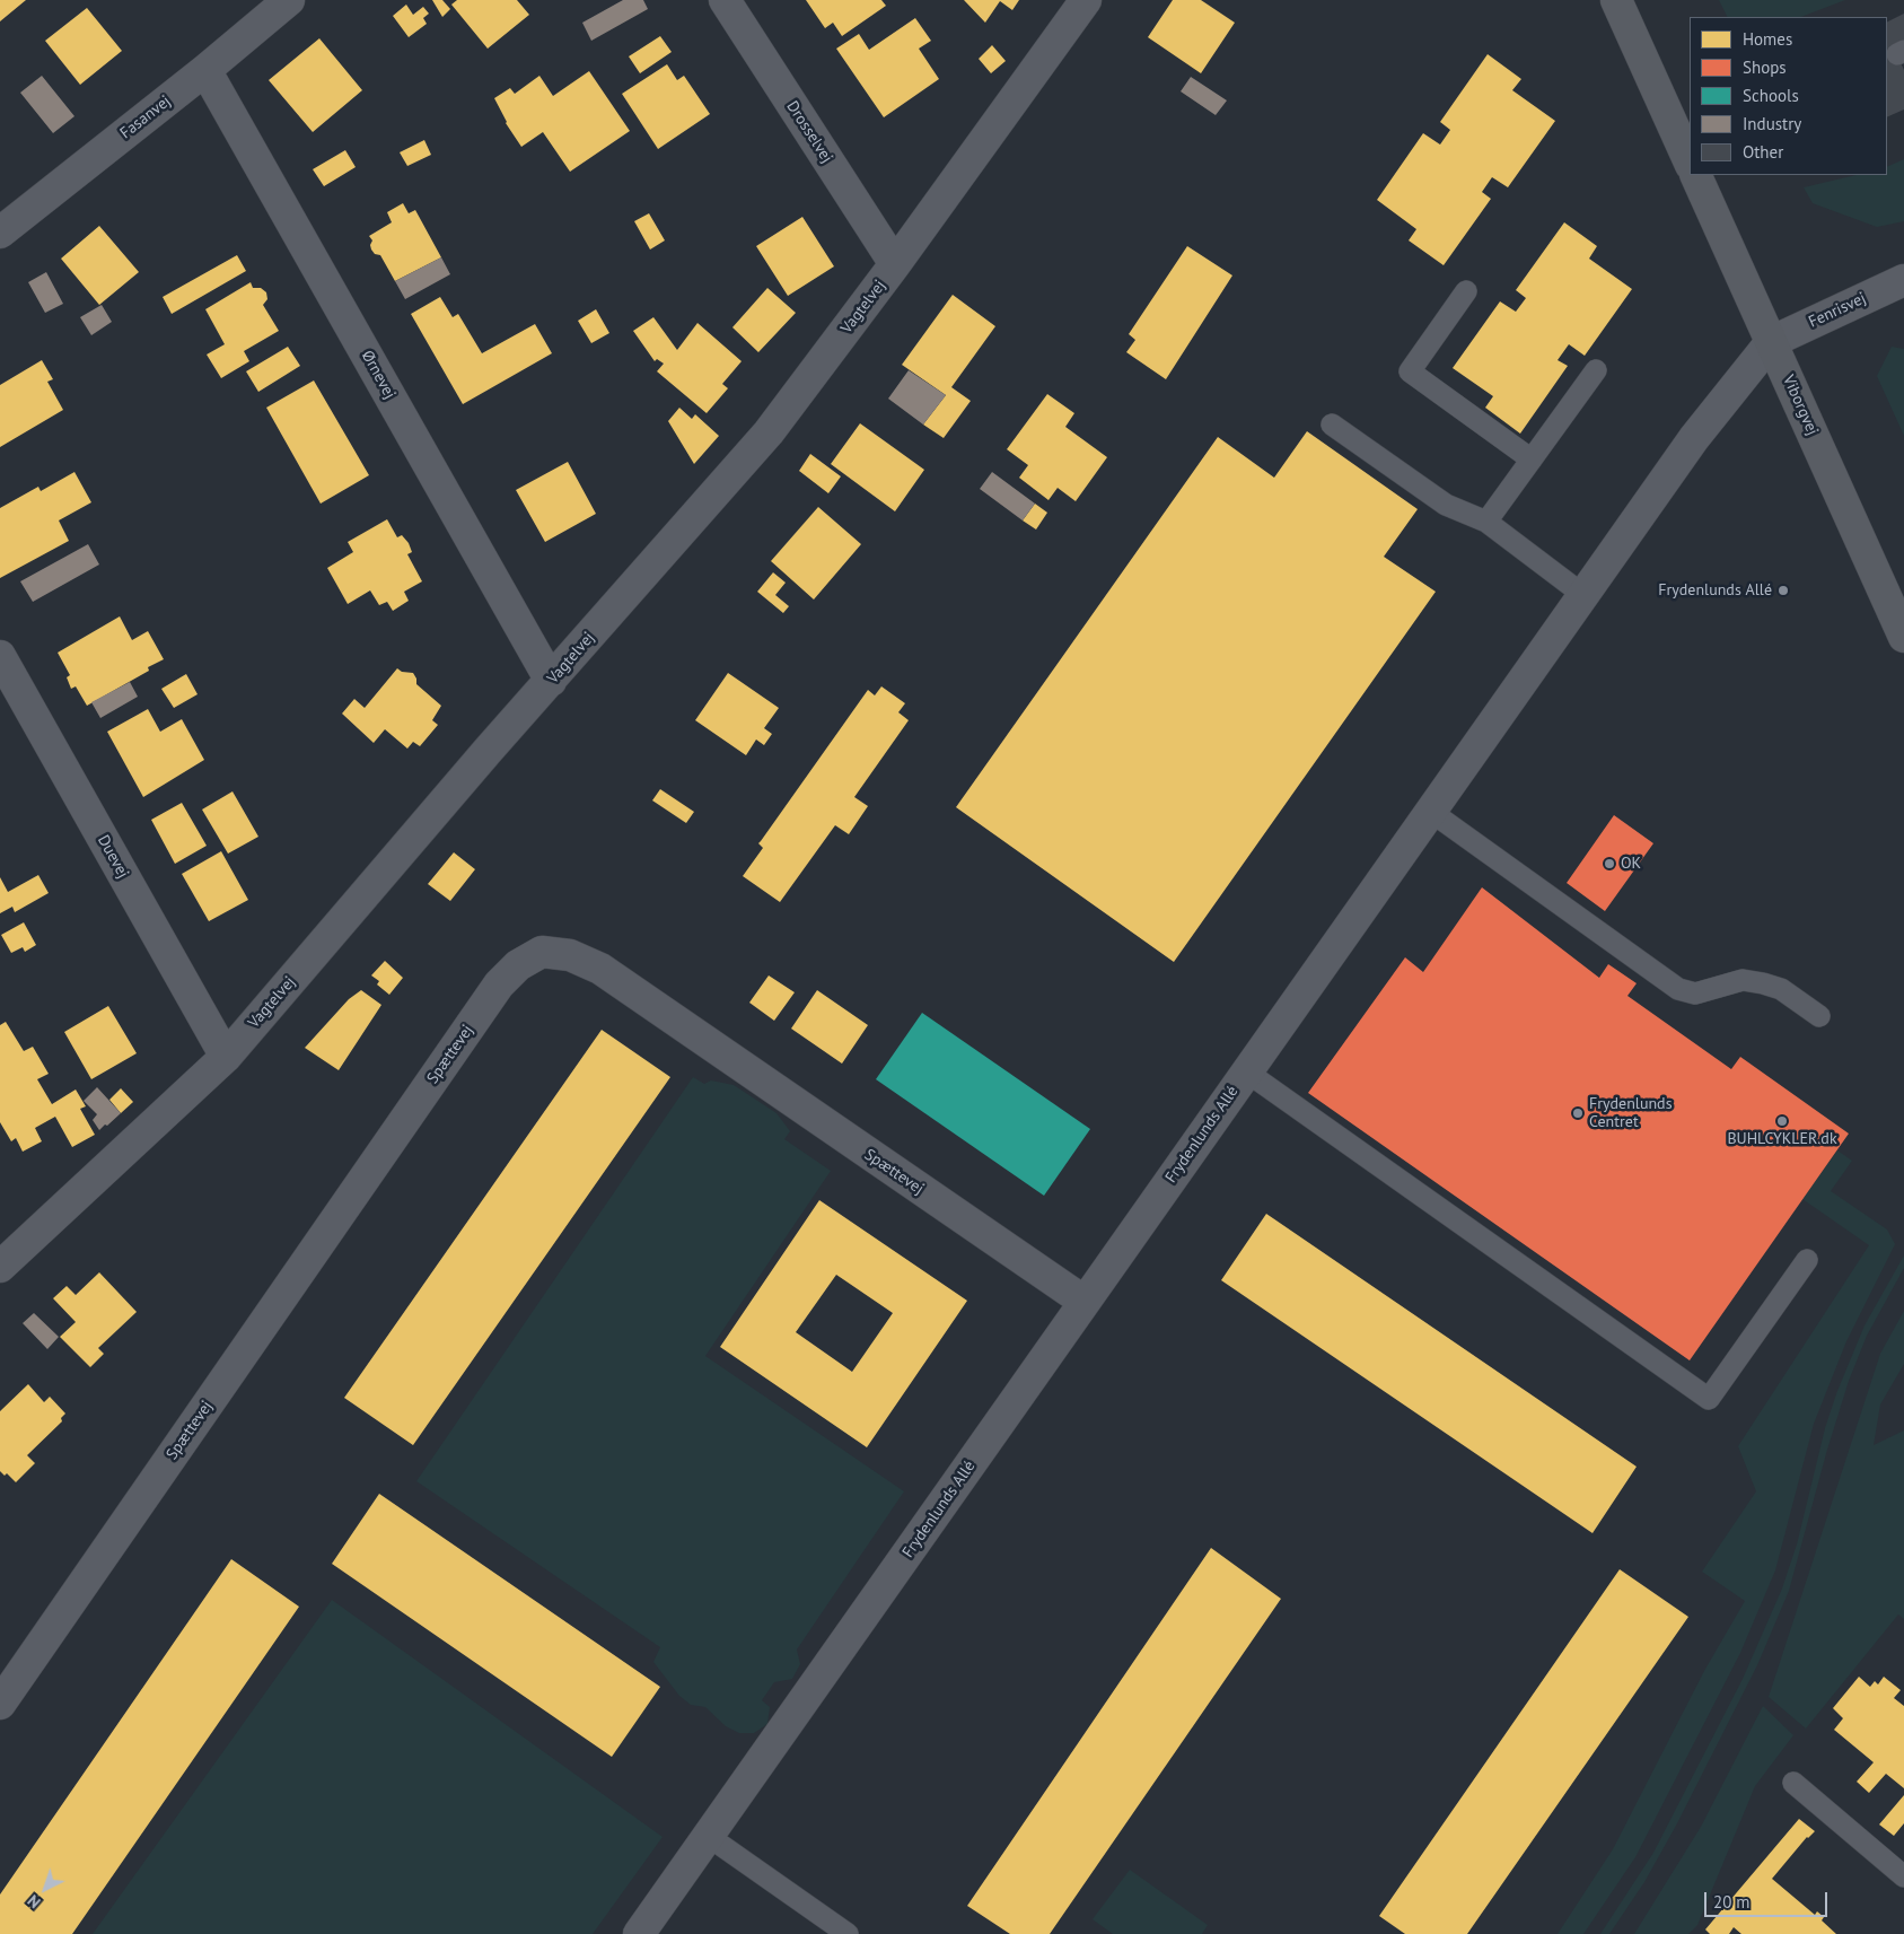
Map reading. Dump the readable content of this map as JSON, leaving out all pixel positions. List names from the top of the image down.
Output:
{
  "streets": {
    "street": [
      "Fasanvej",
      "Drosselvej",
      "Vagtelvej",
      "Fenrisvej",
      "Ørnevej",
      "Viborgvej",
      "Duevej",
      "Spættevej",
      "Frydenlunds Allé"
    ]
  },
  "crossings": [
    ["Fasanvej", "Ørnevej"],
    ["Drosselvej", "Vagtelvej"],
    ["Vagtelvej", "Ørnevej"],
    ["Vagtelvej", "Duevej"],
    ["Fenrisvej", "Viborgvej"],
    ["Fenrisvej", "Frydenlunds Allé"],
    ["Viborgvej", "Frydenlunds Allé"],
    ["Spættevej", "Frydenlunds Allé"]
  ],
  "places": [
    "Frydenlunds Allé",
    "OK",
    "Frydenlunds Centret",
    "BUHLCYKLER.dk"
  ],
  "legend": [
    "Homes",
    "Shops",
    "Schools",
    "Industry",
    "Other"
  ],
  "scale_bar": "20 m",
  "north": "bottom left"
}
